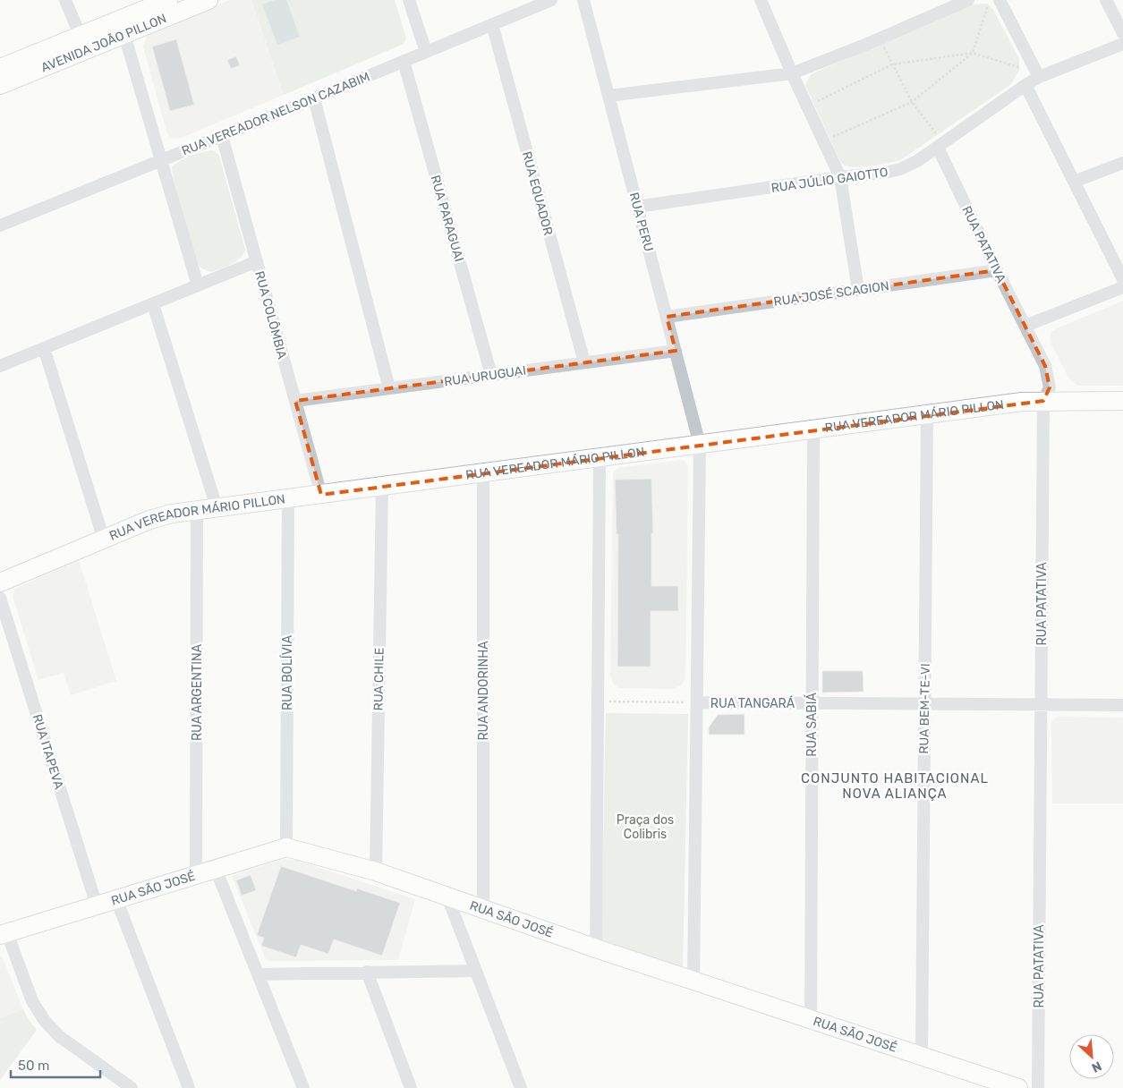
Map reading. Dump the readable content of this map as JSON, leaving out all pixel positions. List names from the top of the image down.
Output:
{
  "streets": {
    "street": [
      "AVENIDA JOÃO PILLON",
      "RUA VEREADOR NELSON CAZABIM",
      "RUA JÚLIO GAIOTTO",
      "RUA EQUADOR",
      "RUA PARAGUAI",
      "RUA PERU",
      "RUA PATATIVA",
      "RUA JOSÉ SCAGION",
      "RUA COLÔMBIA",
      "RUA URUGUAI",
      "RUA VEREADOR MÁRIO PILLON",
      "RUA BOLÍVIA",
      "RUA CHILE",
      "RUA ANDORINHA",
      "RUA ARGENTINA",
      "RUA TANGARÁ",
      "RUA BEM-TE-VI",
      "RUA SABIÁ",
      "RUA ITAPEVA",
      "RUA SÃO JOSÉ"
    ]
  },
  "crossings": [
    ["RUA VEREADOR NELSON CAZABIM", "RUA EQUADOR"],
    ["RUA VEREADOR NELSON CAZABIM", "RUA PARAGUAI"],
    ["RUA VEREADOR NELSON CAZABIM", "RUA COLÔMBIA"],
    ["RUA JÚLIO GAIOTTO", "RUA PERU"],
    ["RUA JÚLIO GAIOTTO", "RUA PATATIVA"],
    ["RUA EQUADOR", "RUA URUGUAI"],
    ["RUA PARAGUAI", "RUA URUGUAI"],
    ["RUA PERU", "RUA JOSÉ SCAGION"],
    ["RUA PERU", "RUA URUGUAI"],
    ["RUA PERU", "RUA VEREADOR MÁRIO PILLON"],
    ["RUA PATATIVA", "RUA JOSÉ SCAGION"],
    ["RUA PATATIVA", "RUA VEREADOR MÁRIO PILLON"],
    ["RUA PATATIVA", "RUA TANGARÁ"],
    ["RUA COLÔMBIA", "RUA URUGUAI"],
    ["RUA COLÔMBIA", "RUA VEREADOR MÁRIO PILLON"],
    ["RUA VEREADOR MÁRIO PILLON", "RUA BOLÍVIA"],
    ["RUA VEREADOR MÁRIO PILLON", "RUA CHILE"],
    ["RUA VEREADOR MÁRIO PILLON", "RUA ANDORINHA"],
    ["RUA VEREADOR MÁRIO PILLON", "RUA ARGENTINA"],
    ["RUA VEREADOR MÁRIO PILLON", "RUA BEM-TE-VI"],
    ["RUA VEREADOR MÁRIO PILLON", "RUA SABIÁ"],
    ["RUA BOLÍVIA", "RUA SÃO JOSÉ"],
    ["RUA CHILE", "RUA SÃO JOSÉ"],
    ["RUA ANDORINHA", "RUA SÃO JOSÉ"],
    ["RUA ARGENTINA", "RUA SÃO JOSÉ"],
    ["RUA TANGARÁ", "RUA BEM-TE-VI"],
    ["RUA TANGARÁ", "RUA SABIÁ"],
    ["RUA BEM-TE-VI", "RUA SÃO JOSÉ"],
    ["RUA SABIÁ", "RUA SÃO JOSÉ"],
    ["RUA ITAPEVA", "RUA SÃO JOSÉ"]
  ],
  "districts": ["CONJUNTO HABITACIONAL NOVA ALIANÇA"],
  "parks": ["Praça dos Colibris"],
  "scale_bar": "50 m",
  "north": "bottom right"
}
